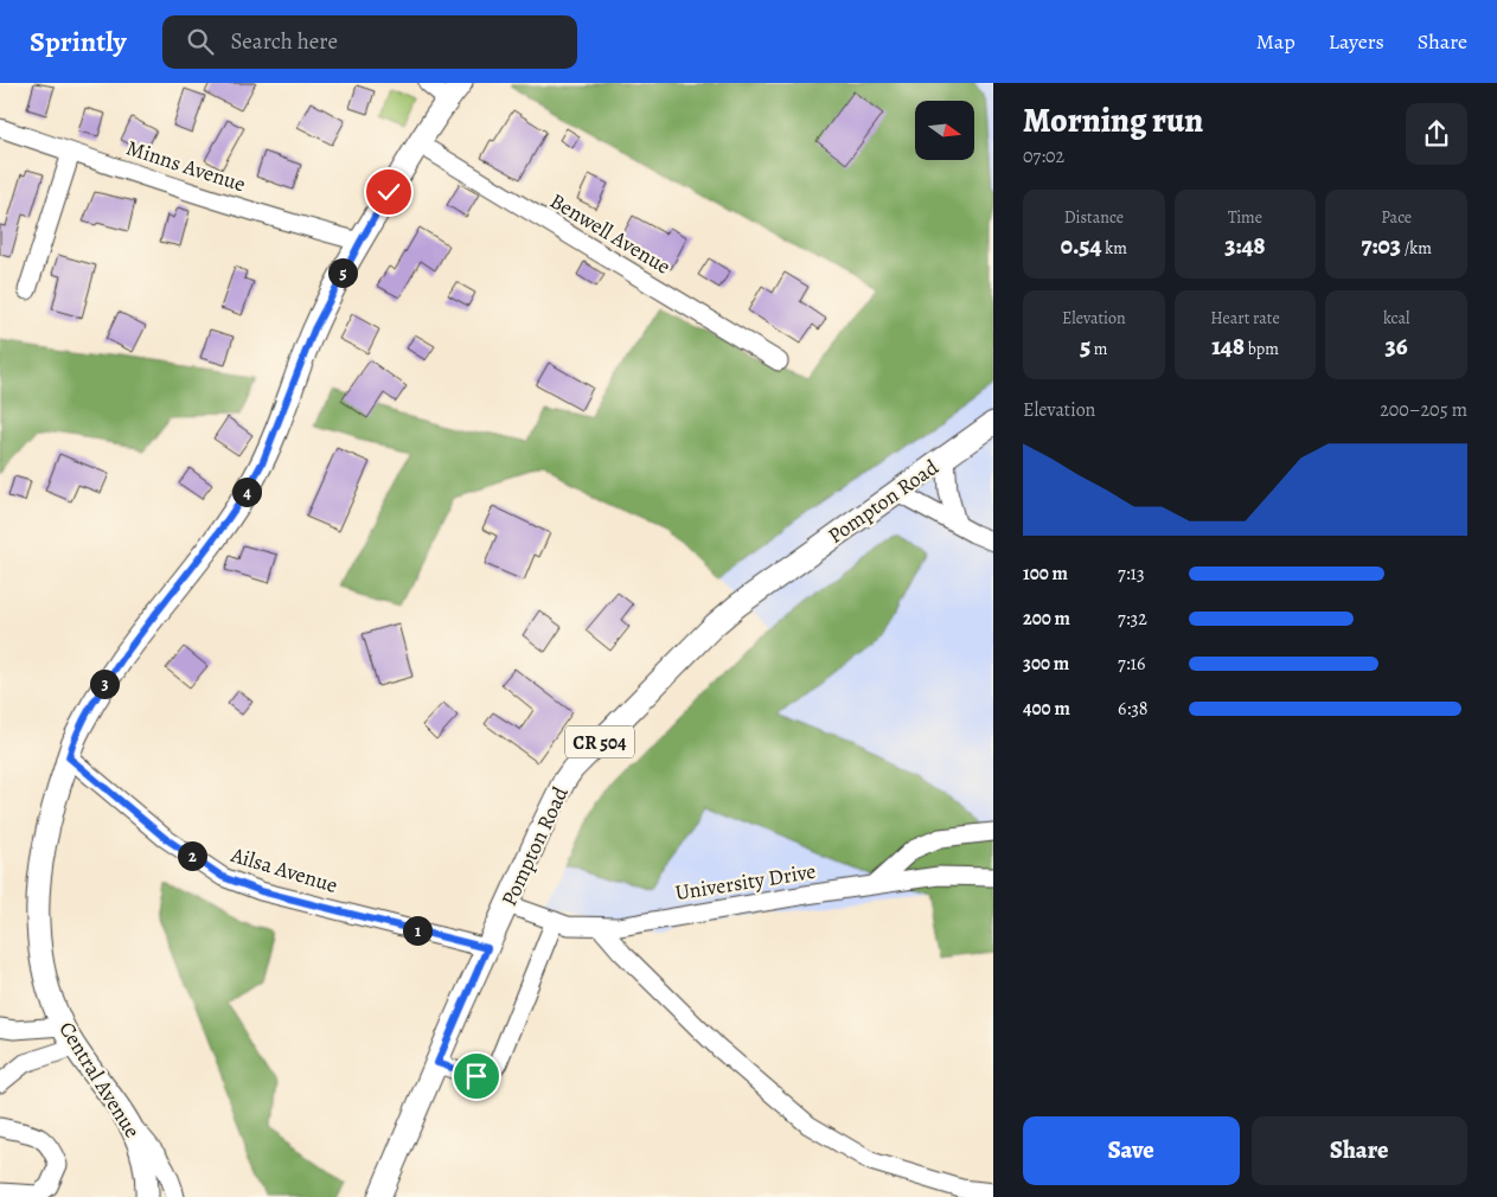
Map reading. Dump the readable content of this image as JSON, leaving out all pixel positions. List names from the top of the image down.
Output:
{
  "streets": {
    "main road": ["Pompton Road", "CR 504", "Central Avenue"],
    "street": [
      "Minns Avenue",
      "Benwell Avenue",
      "Ailsa Avenue",
      "University Drive"
    ]
  },
  "crossings": [
    ["Minns Avenue", "Central Avenue"],
    ["Benwell Avenue", "Central Avenue"],
    ["Pompton Road", "Ailsa Avenue"],
    ["Pompton Road", "University Drive"],
    ["Ailsa Avenue", "Central Avenue"]
  ],
  "north": "right",
  "page": {
    "header": "Sprintly",
    "search": "Search here",
    "nav": ["Map", "Layers", "Share"],
    "heading": ["Morning run", "07:02"],
    "stats": [
      ["Distance", "0.54 km"],
      ["Time", "3:48"],
      ["Pace", "7:03 /km"],
      ["Elevation", "5 m"],
      ["Heart rate", "148 bpm"],
      ["kcal", "36"]
    ],
    "pins": [
      "5",
      "4",
      "3",
      "2",
      "1"
    ],
    "chart": ["Elevation", "200–205 m"],
    "list": [
      {
        "name": "100 m",
        "note": "7:13"
      },
      {
        "name": "200 m",
        "note": "7:32"
      },
      {
        "name": "300 m",
        "note": "7:16"
      },
      {
        "name": "400 m",
        "note": "6:38"
      }
    ],
    "buttons": ["Save", "Share"]
  }
}
